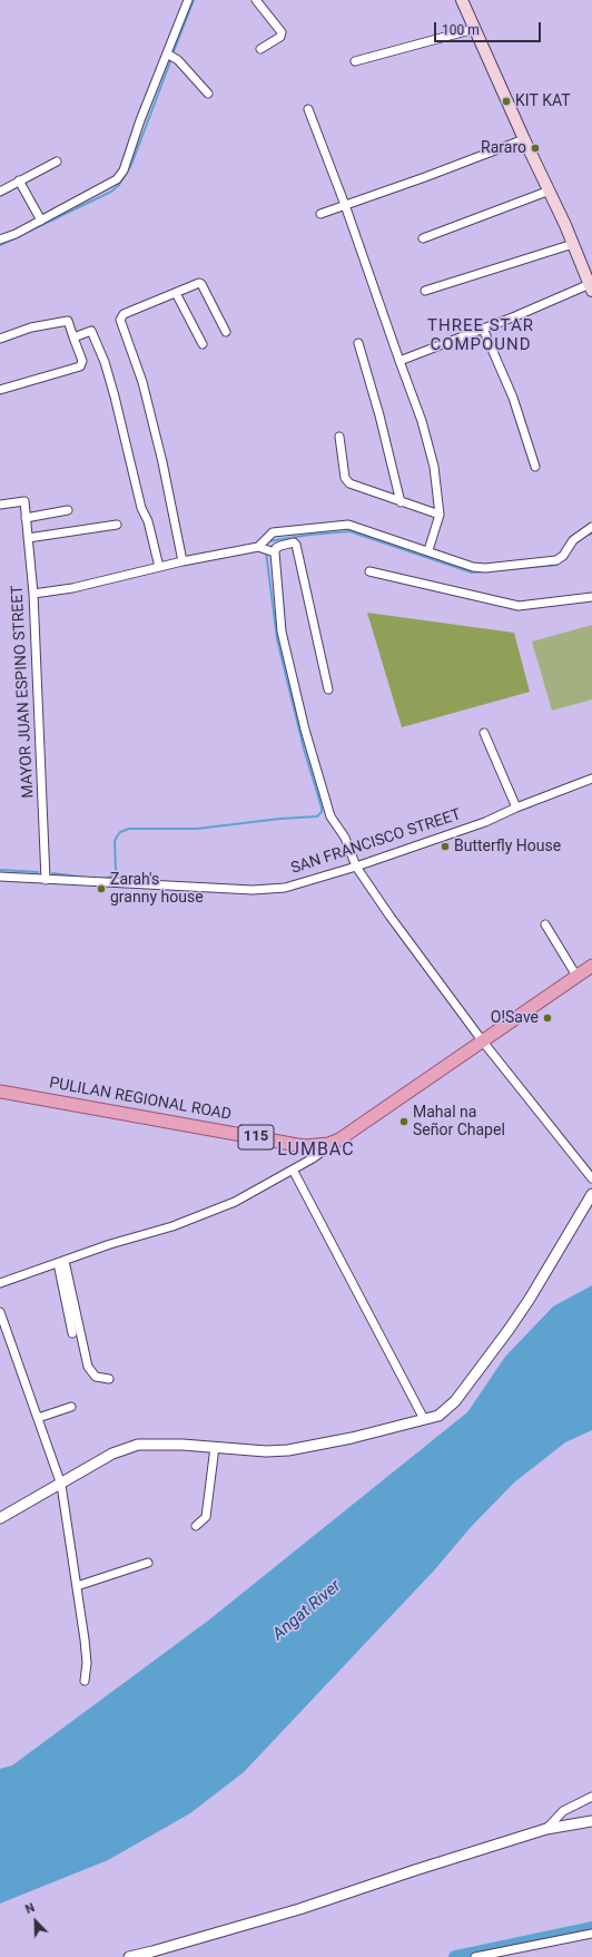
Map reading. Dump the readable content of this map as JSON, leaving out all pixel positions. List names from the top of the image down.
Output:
{
  "streets": {
    "main road": ["PULILAN REGIONAL ROAD", "115"],
    "street": ["MAYOR JUAN ESPINO STREET", "SAN FRANCISCO STREET"]
  },
  "crossings": [
    ["MAYOR JUAN ESPINO STREET", "SAN FRANCISCO STREET"]
  ],
  "districts": ["THREE STAR COMPOUND", "LUMBAC"],
  "water": ["Angat River"],
  "places": [
    "KIT KAT",
    "Rararo",
    "Butterfly House",
    "Zarah's granny house",
    "O!Save",
    "Mahal na Señor Chapel"
  ],
  "scale_bar": "100 m",
  "north": "top left"
}
